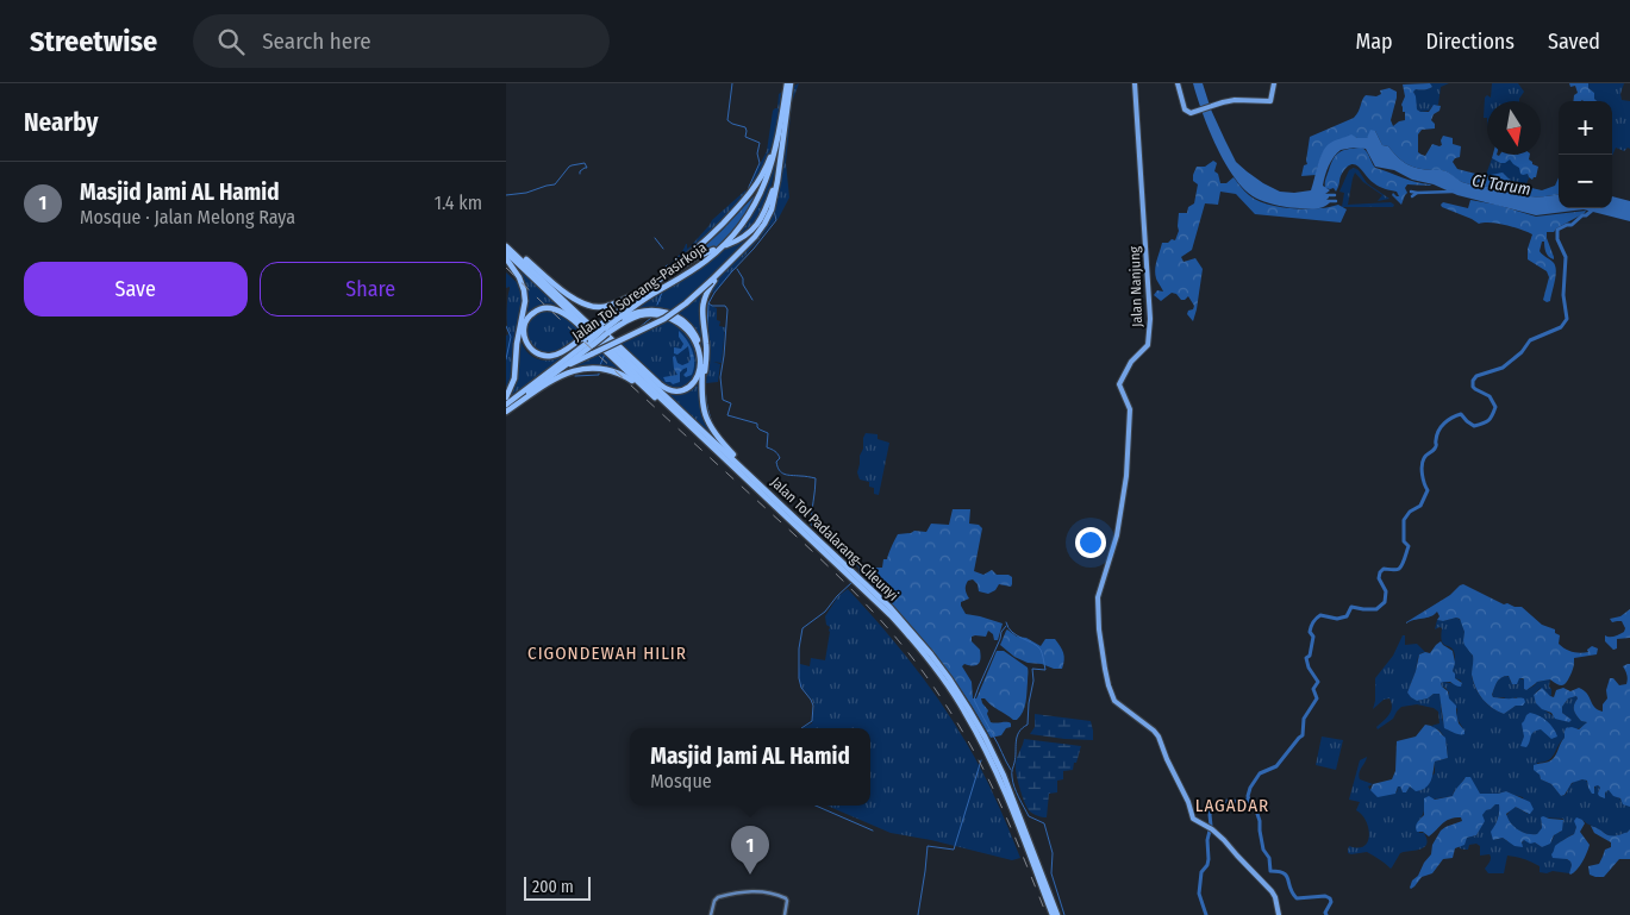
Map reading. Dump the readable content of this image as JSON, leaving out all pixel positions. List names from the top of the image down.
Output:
{
  "streets": {
    "highway": ["Jalan Tol Soreang–Pasirkoja", "Jalan Tol Padalarang–Cileunyi"],
    "main road": ["Jalan Nanjung"]
  },
  "districts": ["CIGONDEWAH HILIR", "LAGADAR"],
  "water": ["Ci Tarum"],
  "scale_bar": "200 m",
  "north": "bottom",
  "page": {
    "header": "Streetwise",
    "search": "Search here",
    "nav": ["Map", "Directions", "Saved"],
    "heading": "Nearby",
    "map_buttons": ["+", "−"],
    "list": [
      {
        "mark": "1",
        "name": "Masjid Jami AL Hamid",
        "note": "Mosque · Jalan Melong Raya",
        "value": "1.4 km"
      }
    ],
    "buttons": ["Save", "Share"],
    "popup": ["Masjid Jami AL Hamid", "Mosque"],
    "pins": "1",
    "scale": "200 m"
  }
}
